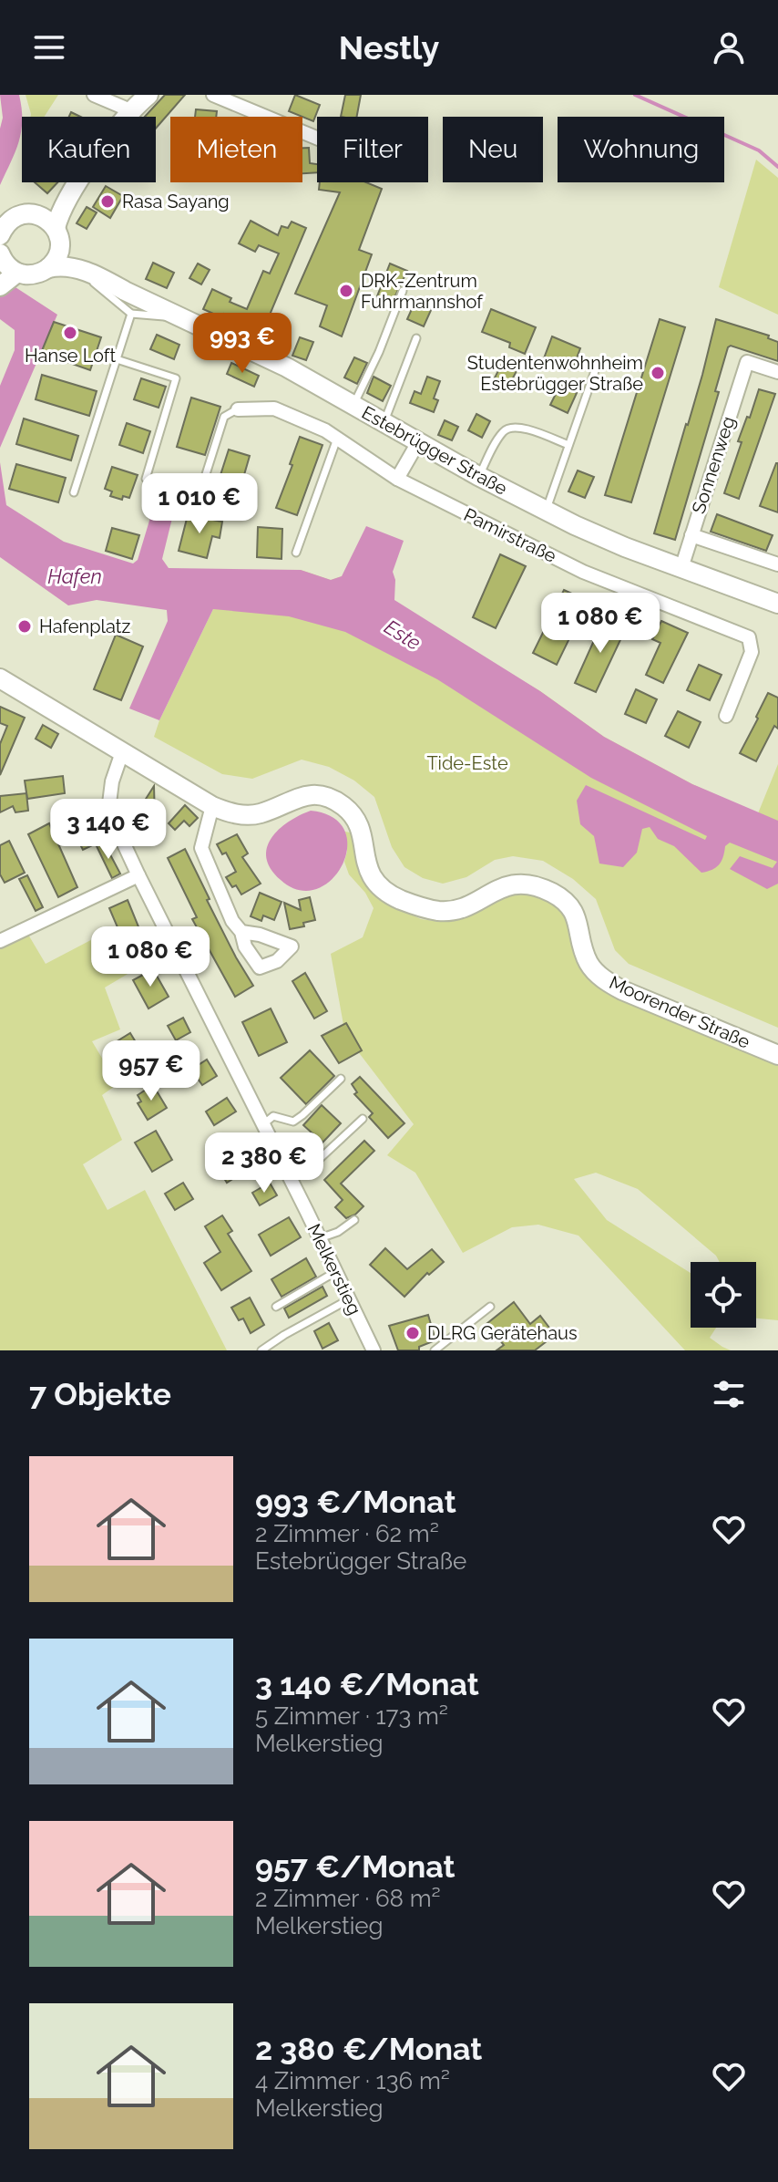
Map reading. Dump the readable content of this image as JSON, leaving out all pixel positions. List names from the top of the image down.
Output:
{
  "streets": {
    "street": [
      "Estebrügger Straße",
      "Sonnenweg",
      "Pamirstraße",
      "Moorender Straße",
      "Melkerstieg"
    ]
  },
  "crossings": [
    ["Estebrügger Straße", "Sonnenweg"],
    ["Moorender Straße", "Melkerstieg"]
  ],
  "water": ["Hafen", "Este"],
  "parks": ["Tide-Este"],
  "places": [
    "Rasa Sayang",
    "DRK-Zentrum Fuhrmannshof",
    "Hanse Loft",
    "Studentenwohnheim Estebrügger Straße",
    "Hafenplatz",
    "DLRG Gerätehaus"
  ],
  "page": {
    "header": "Nestly",
    "chip": [
      "Kaufen",
      "Mieten",
      "Filter",
      "Neu",
      "Wohnung"
    ],
    "price": [
      "993 €",
      "1 010 €",
      "1 080 €",
      "3 140 €",
      "1 080 €",
      "957 €",
      "2 380 €"
    ],
    "heading": "7 Objekte",
    "list": [
      {
        "name": "993 €/Monat",
        "note": "2 Zimmer · 62 m² · Estebrügger Straße"
      },
      {
        "name": "3 140 €/Monat",
        "note": "5 Zimmer · 173 m² · Melkerstieg"
      },
      {
        "name": "957 €/Monat",
        "note": "2 Zimmer · 68 m² · Melkerstieg"
      },
      {
        "name": "2 380 €/Monat",
        "note": "4 Zimmer · 136 m² · Melkerstieg"
      }
    ]
  }
}
